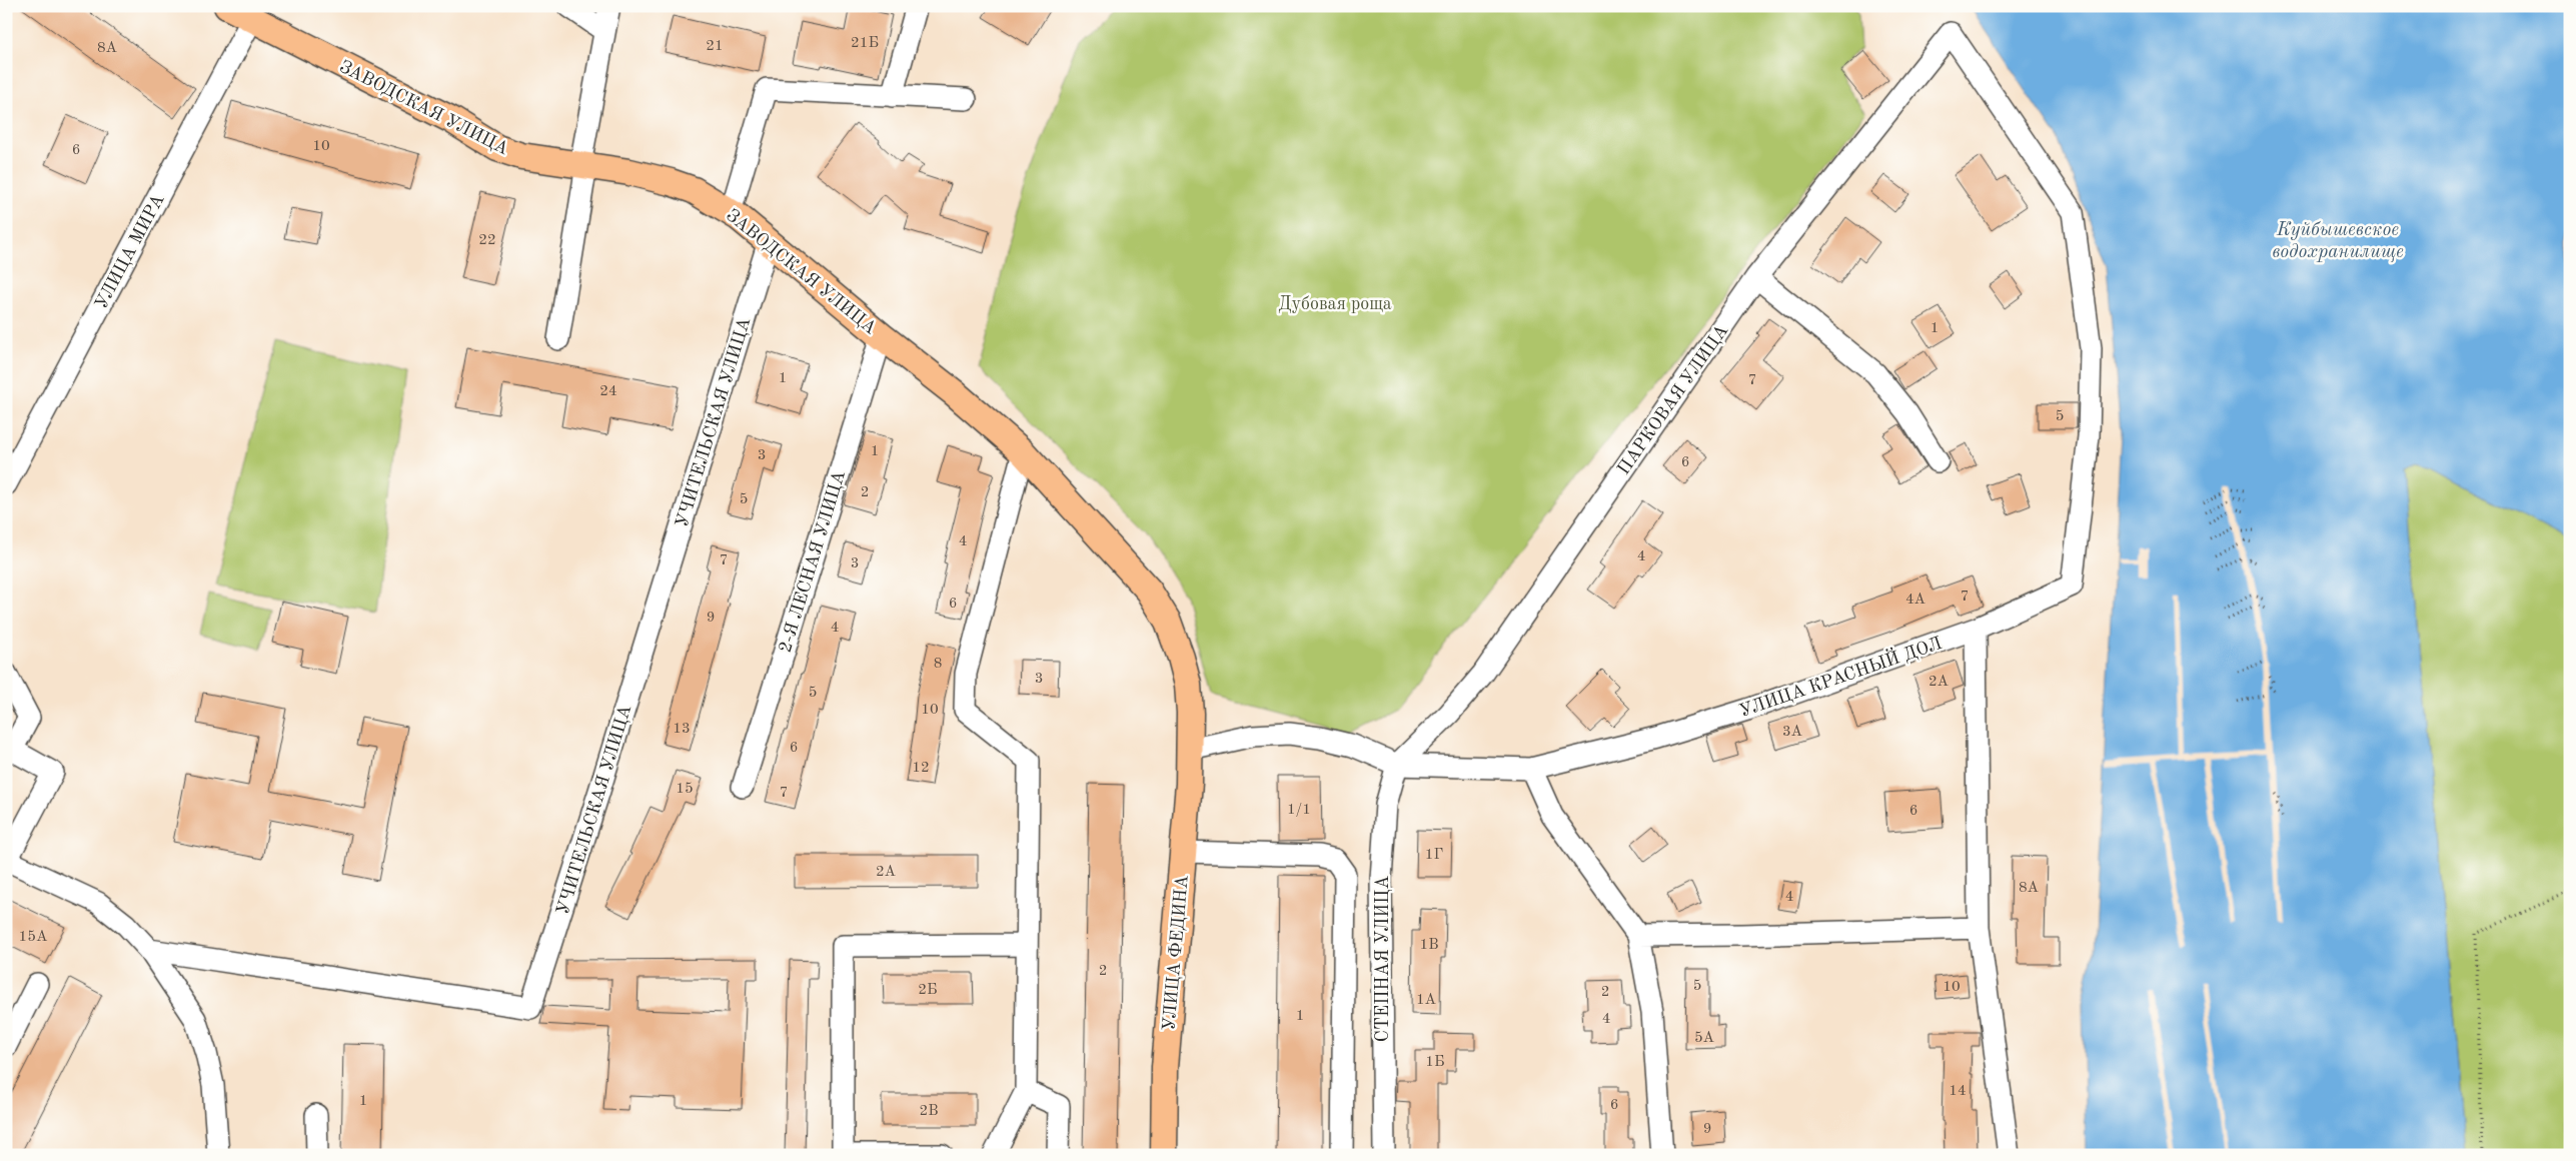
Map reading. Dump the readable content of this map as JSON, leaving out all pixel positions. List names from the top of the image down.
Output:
{
  "streets": {
    "main road": ["ЗАВОДСКАЯ УЛИЦА", "УЛИЦА ФЕДИНА"],
    "street": [
      "УЛИЦА МИРА",
      "ПАРКОВАЯ УЛИЦА",
      "УЧИТЕЛЬСКАЯ УЛИЦА",
      "2-Я ЛЕСНАЯ УЛИЦА",
      "УЛИЦА КРАСНЫЙ ДОЛ",
      "СТЕПНАЯ УЛИЦА"
    ]
  },
  "crossings": [
    ["ЗАВОДСКАЯ УЛИЦА", "УЛИЦА МИРА"],
    ["ЗАВОДСКАЯ УЛИЦА", "УЧИТЕЛЬСКАЯ УЛИЦА"],
    ["ЗАВОДСКАЯ УЛИЦА", "2-Я ЛЕСНАЯ УЛИЦА"],
    ["ЗАВОДСКАЯ УЛИЦА", "УЛИЦА КРАСНЫЙ ДОЛ"],
    ["ЗАВОДСКАЯ УЛИЦА", "УЛИЦА ФЕДИНА"],
    ["ПАРКОВАЯ УЛИЦА", "УЛИЦА КРАСНЫЙ ДОЛ"],
    ["ПАРКОВАЯ УЛИЦА", "СТЕПНАЯ УЛИЦА"],
    ["УЛИЦА КРАСНЫЙ ДОЛ", "УЛИЦА ФЕДИНА"],
    ["УЛИЦА КРАСНЫЙ ДОЛ", "СТЕПНАЯ УЛИЦА"]
  ],
  "water": ["Куйбышевское водохранилище"],
  "parks": ["Дубовая роща"],
  "house_numbers": [
    "21Б",
    "21",
    "8А",
    "10",
    "6",
    "22",
    "1",
    "1",
    "7",
    "24",
    "5",
    "1",
    "3",
    "6",
    "2",
    "5",
    "4",
    "4",
    "7",
    "3",
    "7",
    "4А",
    "6",
    "9",
    "4",
    "8",
    "3",
    "2А",
    "5",
    "10",
    "13",
    "3А",
    "6",
    "12",
    "15",
    "7",
    "1/1",
    "6",
    "1Г",
    "2А",
    "8А",
    "4",
    "15А",
    "1В",
    "2",
    "5",
    "10",
    "2Б",
    "2",
    "1А",
    "1",
    "4",
    "5А",
    "1Б",
    "14",
    "1",
    "6",
    "2В",
    "9"
  ]
}
